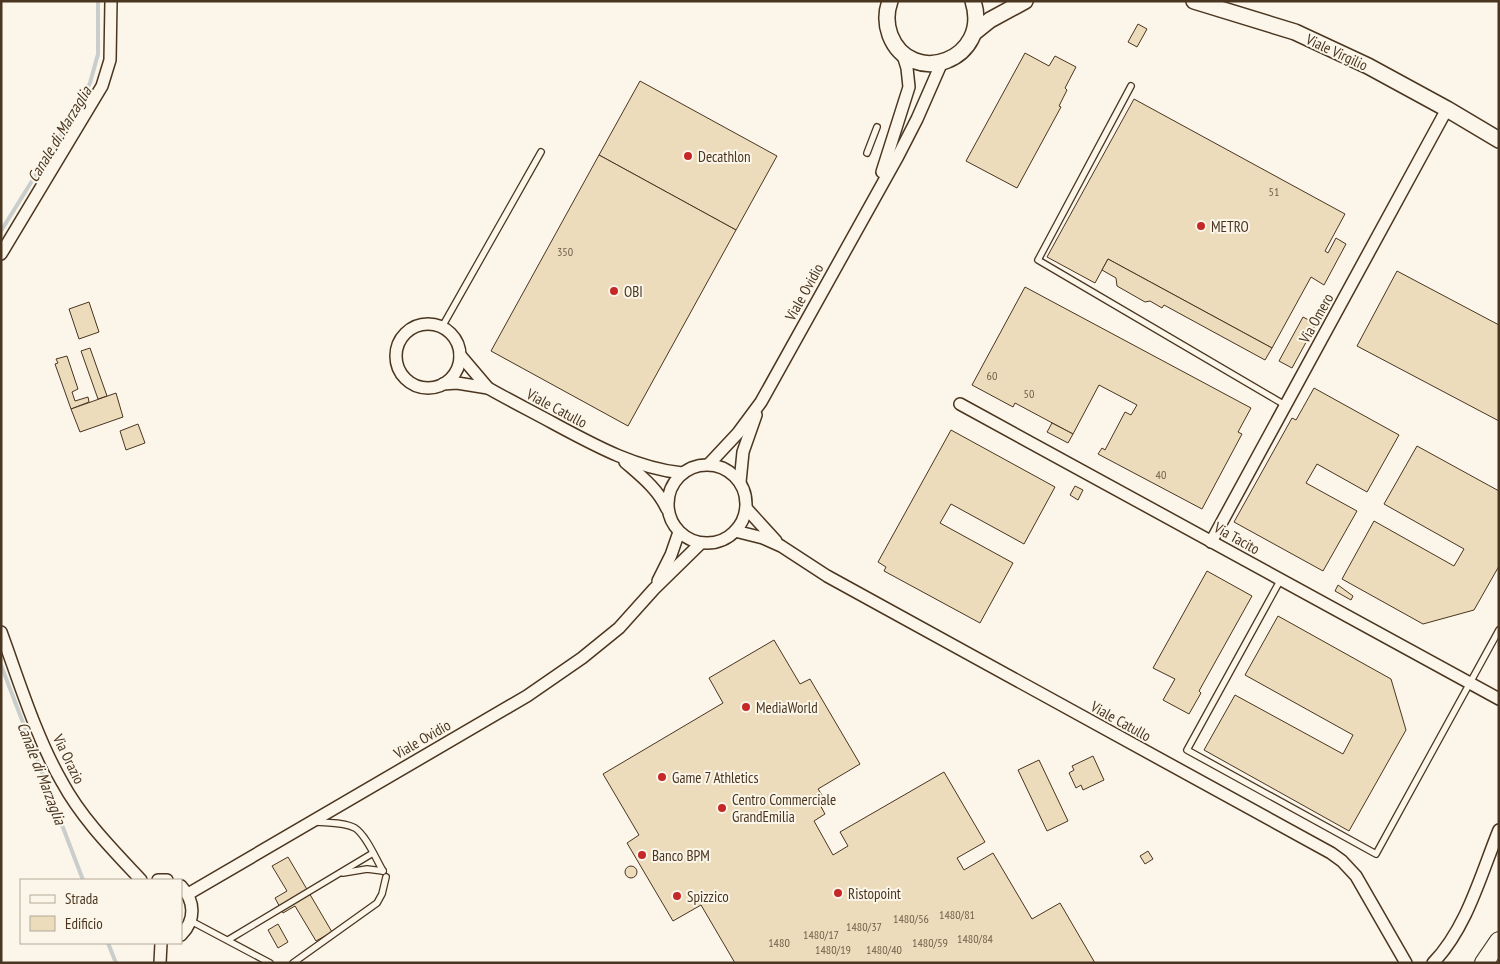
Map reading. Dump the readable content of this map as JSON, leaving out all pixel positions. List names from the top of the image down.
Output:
{
  "streets": {
    "street": [
      "Viale Virgilio",
      "Viale Ovidio",
      "Via Omero",
      "Viale Catullo",
      "Via Tacito",
      "Via Orazio"
    ]
  },
  "crossings": [
    ["Viale Virgilio", "Via Omero"],
    ["Viale Ovidio", "Viale Catullo"],
    ["Via Omero", "Via Tacito"]
  ],
  "water": ["Canale di Marzaglia"],
  "places": [
    "Decathlon",
    "METRO",
    "OBI",
    "MediaWorld",
    "Game 7 Athletics",
    "Centro Commerciale GrandEmilia",
    "Banco BPM",
    "Ristopoint",
    "Spizzico"
  ],
  "house_numbers": [
    "51",
    "350",
    "60",
    "50",
    "40",
    "1480/81",
    "1480/56",
    "1480/37",
    "1480/17",
    "1480/84",
    "1480",
    "1480/59",
    "1480/19",
    "1480/40"
  ],
  "legend": ["Strada", "Edificio"]
}
